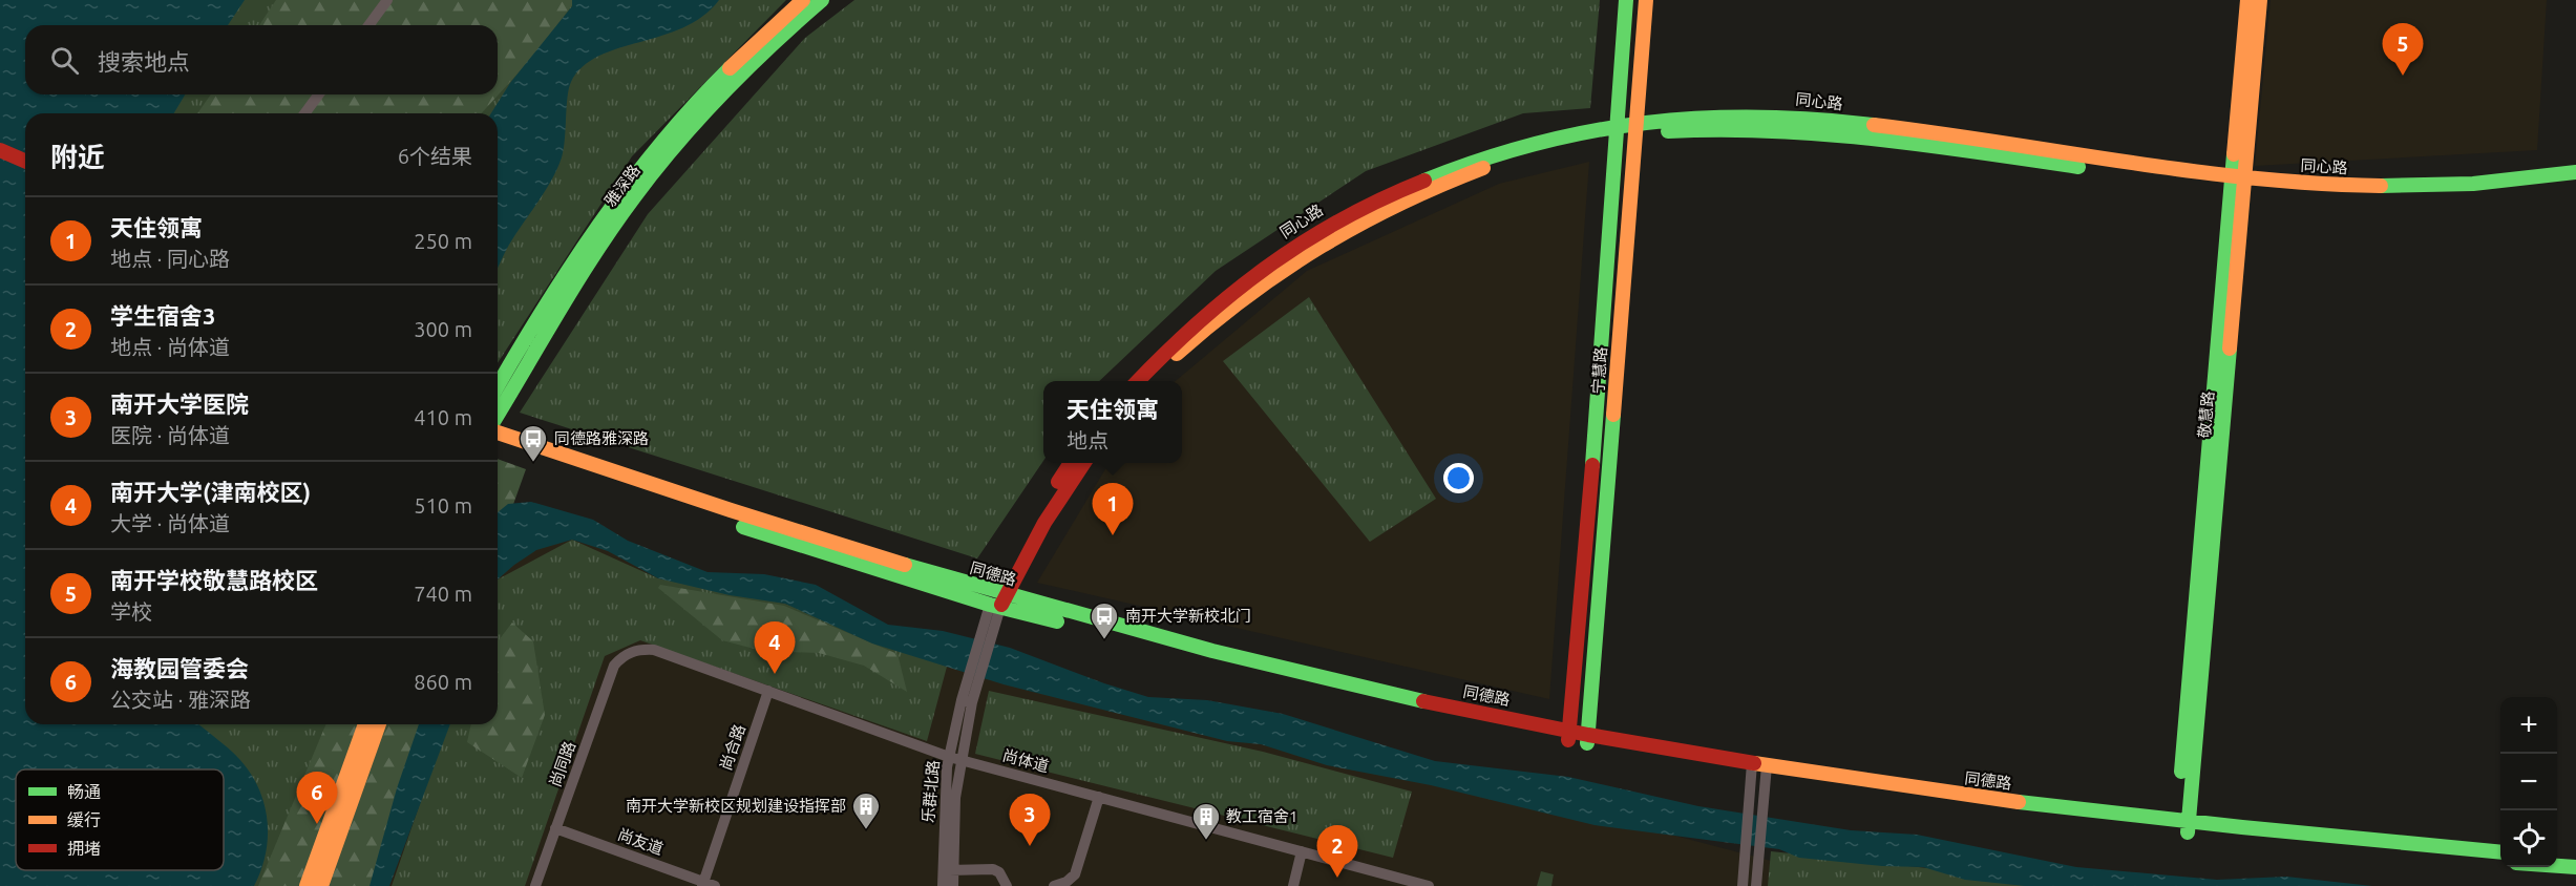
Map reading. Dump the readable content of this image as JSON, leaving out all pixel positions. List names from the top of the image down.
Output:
{
  "streets": {
    "main road": [
      "同心路",
      "雅深路",
      "宁慧路",
      "敬慧路",
      "同德路"
    ],
    "street": [
      "尚合路",
      "尚体道",
      "尚同路",
      "乐群北路",
      "尚友道"
    ]
  },
  "crossings": [
    ["同心路", "宁慧路"],
    ["同心路", "敬慧路"],
    ["宁慧路", "同德路"],
    ["敬慧路", "同德路"],
    ["同德路", "乐群北路"],
    ["尚合路", "尚体道"],
    ["尚合路", "尚友道"],
    ["尚体道", "尚同路"],
    ["尚体道", "乐群北路"],
    ["尚同路", "尚友道"]
  ],
  "places": {
    "bus stop": ["同德路雅深路", "南开大学新校北门"],
    "building": ["南开大学新校区规划建设指挥部", "教工宿舍1"]
  },
  "legend": ["畅通", "缓行", "拥堵"],
  "page": {
    "pins": [
      "5",
      "1",
      "4",
      "6",
      "3",
      "2"
    ],
    "search": "搜索地点",
    "heading": ["附近", "6个结果"],
    "list": [
      {
        "mark": "1",
        "name": "天住领寓",
        "note": "地点 · 同心路",
        "value": "250 m"
      },
      {
        "mark": "2",
        "name": "学生宿舍3",
        "note": "地点 · 尚体道",
        "value": "300 m"
      },
      {
        "mark": "3",
        "name": "南开大学医院",
        "note": "医院 · 尚体道",
        "value": "410 m"
      },
      {
        "mark": "4",
        "name": "南开大学(津南校区)",
        "note": "大学 · 尚体道",
        "value": "510 m"
      },
      {
        "mark": "5",
        "name": "南开学校敬慧路校区",
        "note": "学校",
        "value": "740 m"
      },
      {
        "mark": "6",
        "name": "海教园管委会",
        "note": "公交站 · 雅深路",
        "value": "860 m"
      }
    ],
    "popup": ["天住领寓", "地点"],
    "map_buttons": ["+", "−"]
  }
}
